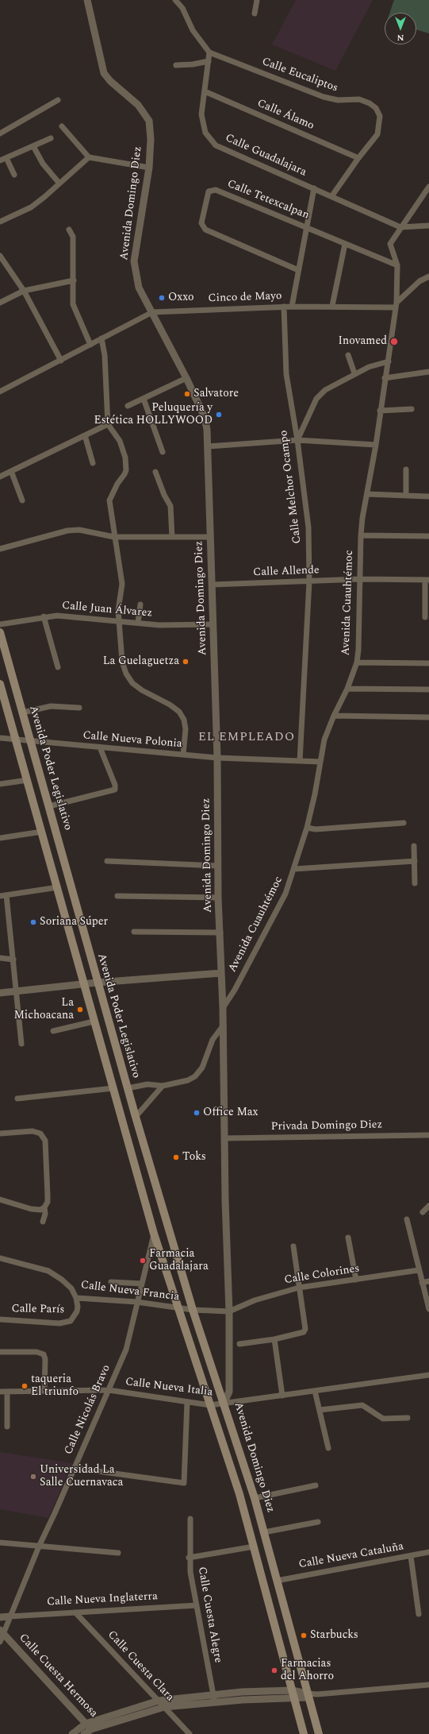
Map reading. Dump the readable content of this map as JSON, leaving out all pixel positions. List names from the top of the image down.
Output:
{
  "streets": {
    "main road": ["Avenida Domingo Diez", "Avenida Poder Legislativo"],
    "street": [
      "Calle Eucaliptos",
      "Calle Álamo",
      "Calle Guadalajara",
      "Calle Tetexcalpan",
      "Cinco de Mayo",
      "Calle Melchor Ocampo",
      "Calle Allende",
      "Avenida Cuauhtémoc",
      "Calle Juan Álvarez",
      "Calle Nueva Polonia",
      "Privada Domingo Diez",
      "Calle Colorines",
      "Calle Nueva Francia",
      "Calle París",
      "Calle Nueva Italia",
      "Calle Nicolás Bravo",
      "Calle Nueva Cataluña",
      "Calle Nueva Inglaterra",
      "Calle Cuesta Alegre",
      "Calle Cuesta Clara",
      "Calle Cuesta Hermosa"
    ]
  },
  "crossings": [
    ["Calle Eucaliptos", "Calle Álamo"],
    ["Calle Eucaliptos", "Calle Guadalajara"],
    ["Calle Álamo", "Calle Guadalajara"],
    ["Calle Guadalajara", "Avenida Cuauhtémoc"],
    ["Calle Tetexcalpan", "Avenida Cuauhtémoc"],
    ["Avenida Domingo Diez", "Cinco de Mayo"],
    ["Avenida Domingo Diez", "Calle Allende"],
    ["Avenida Domingo Diez", "Avenida Cuauhtémoc"],
    ["Avenida Domingo Diez", "Calle Juan Álvarez"],
    ["Avenida Domingo Diez", "Calle Nueva Polonia"],
    ["Avenida Domingo Diez", "Avenida Poder Legislativo"],
    ["Avenida Domingo Diez", "Privada Domingo Diez"],
    ["Avenida Domingo Diez", "Calle Colorines"],
    ["Avenida Domingo Diez", "Calle Nueva Italia"],
    ["Avenida Domingo Diez", "Calle Nueva Cataluña"],
    ["Cinco de Mayo", "Calle Melchor Ocampo"],
    ["Cinco de Mayo", "Avenida Cuauhtémoc"],
    ["Calle Melchor Ocampo", "Calle Allende"],
    ["Calle Melchor Ocampo", "Calle Nueva Polonia"],
    ["Calle Allende", "Avenida Cuauhtémoc"],
    ["Avenida Cuauhtémoc", "Calle Nueva Polonia"],
    ["Calle Nueva Polonia", "Avenida Poder Legislativo"],
    ["Avenida Poder Legislativo", "Calle Colorines"],
    ["Avenida Poder Legislativo", "Calle Nueva Francia"],
    ["Avenida Poder Legislativo", "Calle Nueva Italia"],
    ["Calle Colorines", "Calle Nueva Francia"],
    ["Calle Nueva Francia", "Calle París"],
    ["Calle Nueva Francia", "Calle Nicolás Bravo"],
    ["Calle Nueva Italia", "Calle Nicolás Bravo"],
    ["Calle Nicolás Bravo", "Calle Nueva Inglaterra"],
    ["Calle Nicolás Bravo", "Calle Cuesta Hermosa"],
    ["Calle Nueva Inglaterra", "Calle Cuesta Alegre"],
    ["Calle Nueva Inglaterra", "Calle Cuesta Clara"]
  ],
  "districts": ["EL EMPLEADO"],
  "places": [
    "Oxxo",
    "Inovamed",
    "Salvatore",
    "Peluquería y Estética HOLLYWOOD",
    "La Guelaguetza",
    "Soriana Súper",
    "La Michoacana",
    "Office Max",
    "Toks",
    "Farmacia Guadalajara",
    "taqueria El triunfo",
    "Universidad La Salle Cuernavaca",
    "Starbucks",
    "Farmacias del Ahorro"
  ],
  "north": "bottom"
}
